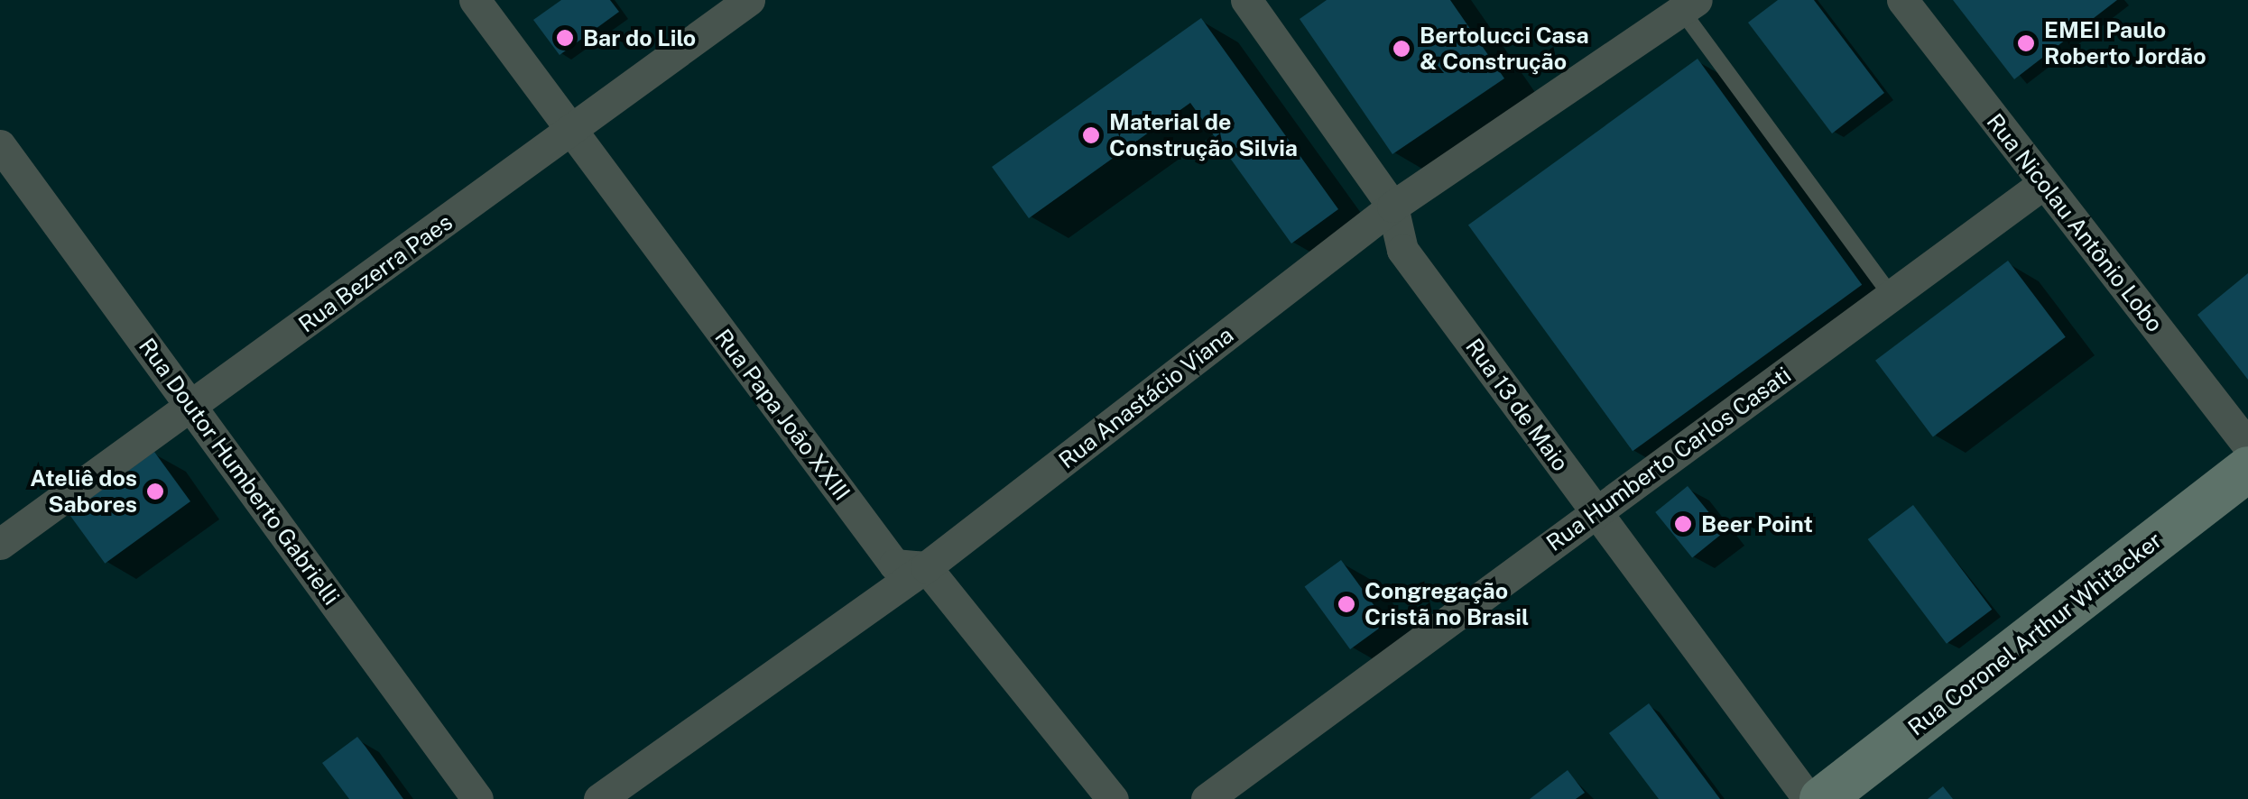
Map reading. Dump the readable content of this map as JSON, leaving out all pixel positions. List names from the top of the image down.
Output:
{
  "streets": {
    "main road": ["Rua Coronel Arthur Whitacker"],
    "street": [
      "Rua Nicolau Antônio Lobo",
      "Rua Bezerra Paes",
      "Rua Anastácio Viana",
      "Rua 13 de Maio",
      "Rua Papa João XXIII",
      "Rua Humberto Carlos Casati",
      "Rua Doutor Humberto Gabrielli"
    ]
  },
  "crossings": [
    ["Rua Nicolau Antônio Lobo", "Rua Humberto Carlos Casati"],
    ["Rua Bezerra Paes", "Rua Papa João XXIII"],
    ["Rua Bezerra Paes", "Rua Doutor Humberto Gabrielli"],
    ["Rua Anastácio Viana", "Rua 13 de Maio"],
    ["Rua Anastácio Viana", "Rua Papa João XXIII"],
    ["Rua 13 de Maio", "Rua Humberto Carlos Casati"]
  ],
  "places": [
    "Bar do Lilo",
    "EMEI Paulo Roberto Jordão",
    "Bertolucci Casa & Construção",
    "Material de Construção Silvia",
    "Ateliê dos Sabores",
    "Beer Point",
    "Congregação Cristã no Brasil"
  ]
}
